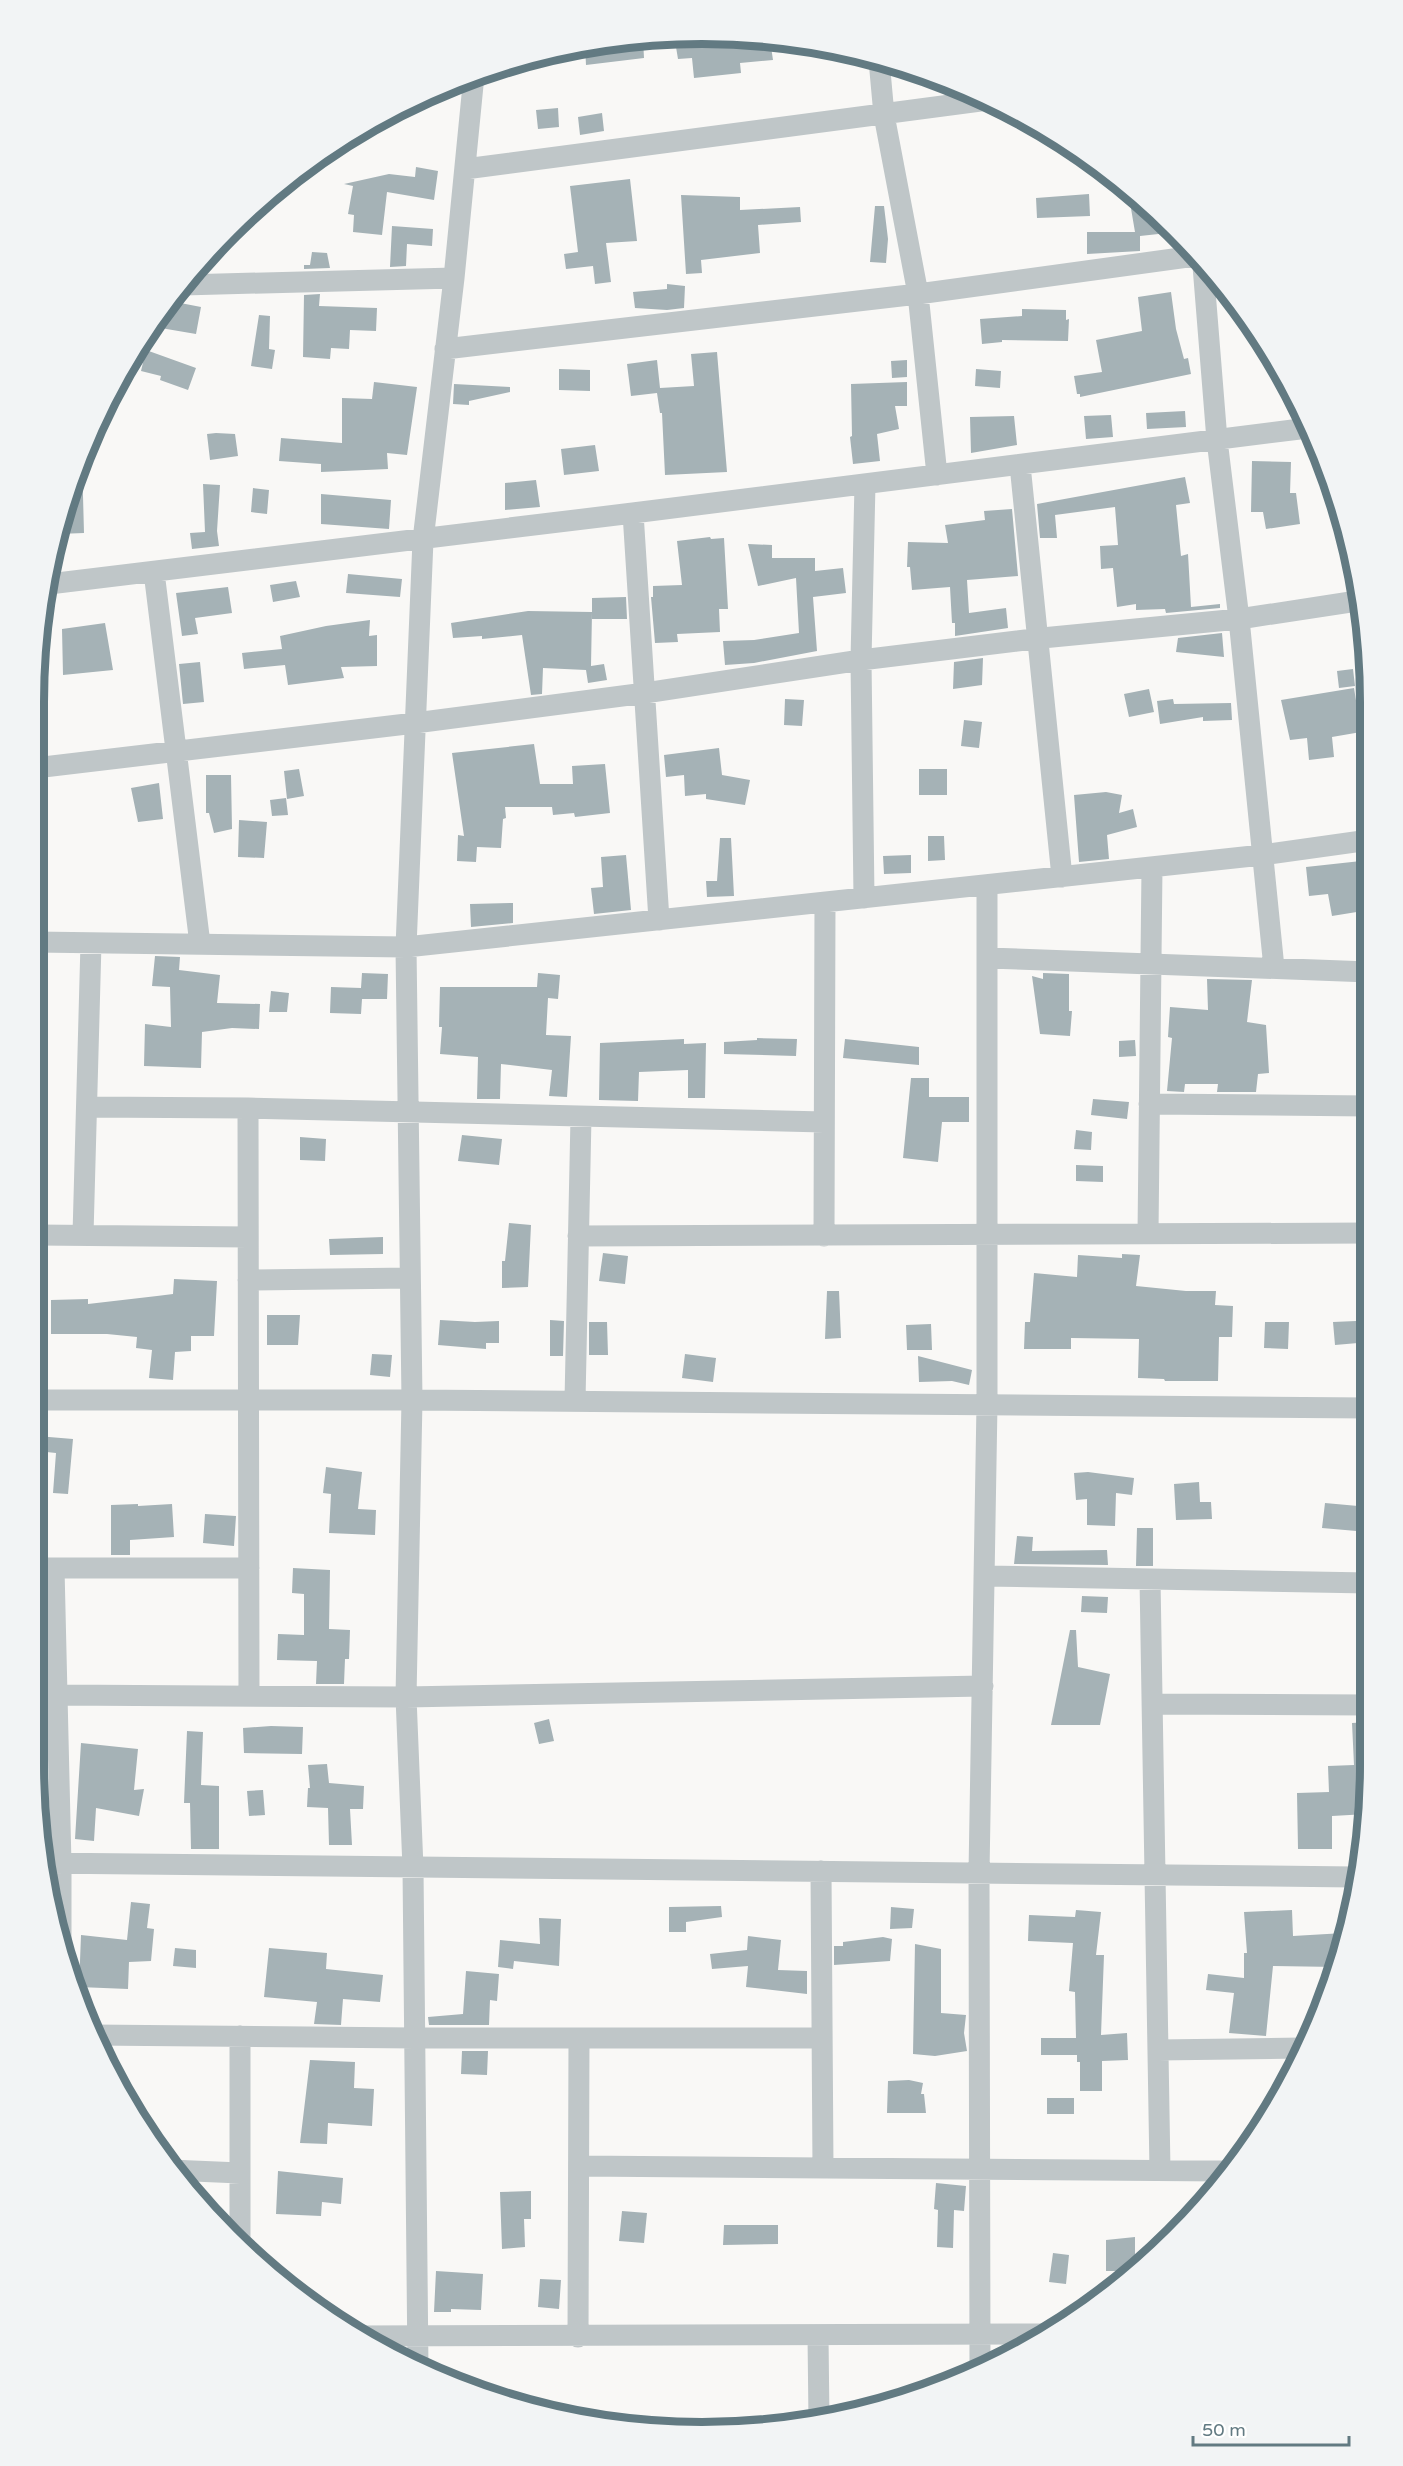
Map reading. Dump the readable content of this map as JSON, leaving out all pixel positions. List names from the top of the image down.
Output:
{
  "scale_bar": "50 m"
}
